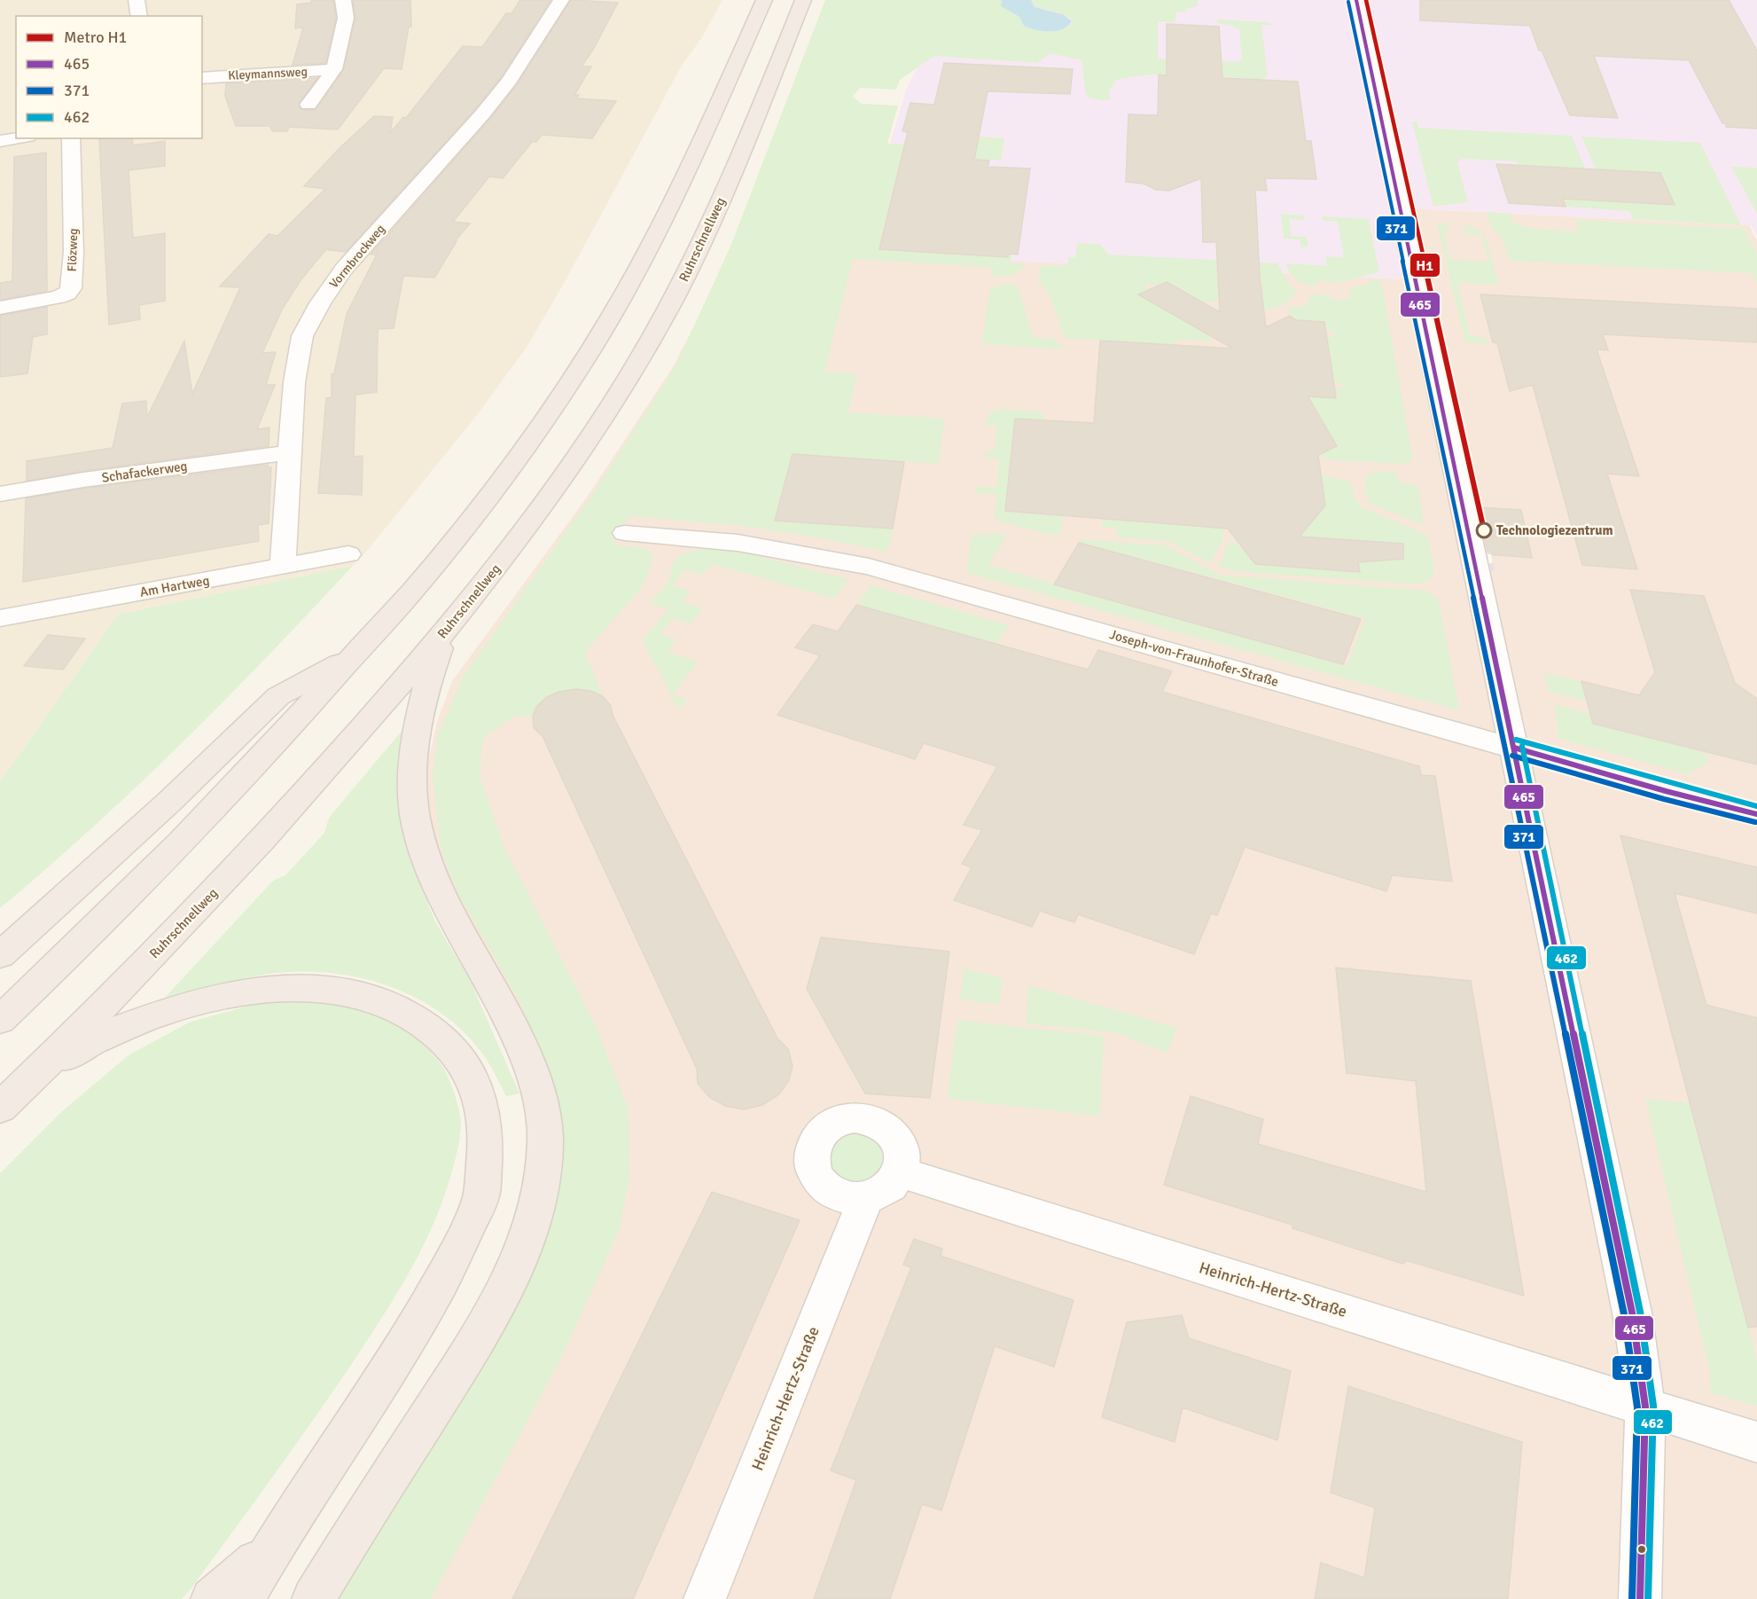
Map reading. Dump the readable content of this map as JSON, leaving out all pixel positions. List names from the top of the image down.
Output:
{
  "streets": {
    "highway": ["Ruhrschnellweg"],
    "street": [
      "Kleymannsweg",
      "Flözweg",
      "Vormbrockweg",
      "Schafackerweg",
      "Am Hartweg",
      "Joseph-von-Fraunhofer-Straße",
      "Heinrich-Hertz-Straße"
    ]
  },
  "crossings": [
    ["Vormbrockweg", "Schafackerweg"],
    ["Vormbrockweg", "Am Hartweg"]
  ],
  "places": ["Technologiezentrum"],
  "lines": [
    "metro line H1",
    "transit line 465",
    "transit line 371",
    "transit line 462"
  ],
  "legend": [
    "Metro H1",
    "465",
    "371",
    "462"
  ]
}
